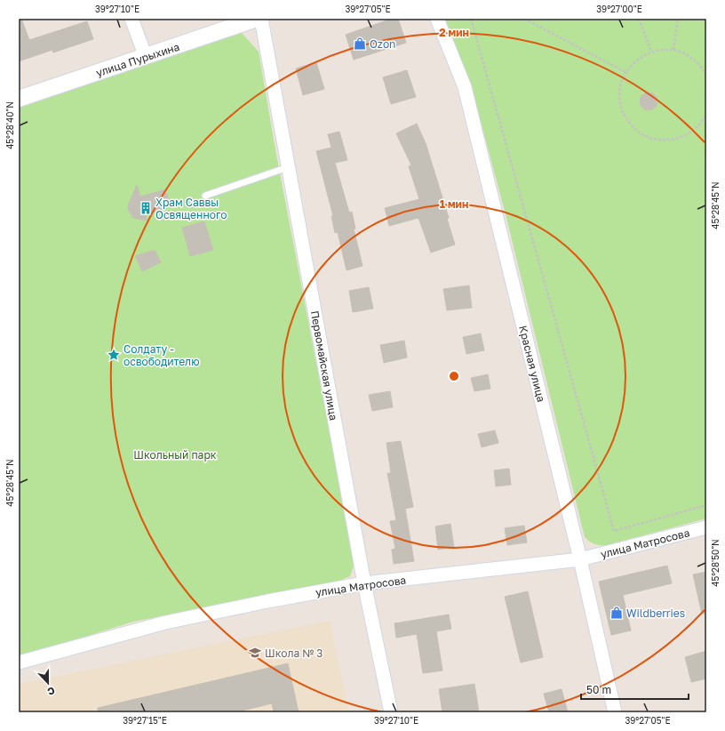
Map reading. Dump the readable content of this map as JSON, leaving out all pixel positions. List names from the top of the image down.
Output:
{
  "streets": {
    "street": [
      "улица Пурыхина",
      "Красная улица",
      "Первомайская улица",
      "улица Матросова"
    ]
  },
  "crossings": [
    ["Красная улица", "улица Матросова"],
    ["Первомайская улица", "улица Матросова"]
  ],
  "parks": ["Школьный парк"],
  "places": {
    "shop": ["Ozon", "Wildberries"],
    "building": ["Храм Саввы Освященного"],
    "place": ["Солдату - освободителю"],
    "school or university": ["Школа № 3"]
  },
  "scale_bar": "50 m",
  "north": "bottom",
  "coordinates": [
    "39°27'10\"E",
    "39°27'05\"E",
    "39°27'00\"E",
    "45°28'40\"N",
    "45°28'45\"N",
    "45°28'50\"N",
    "39°27'15\"E"
  ],
  "rings": ["2 мин", "1 мин"]
}
